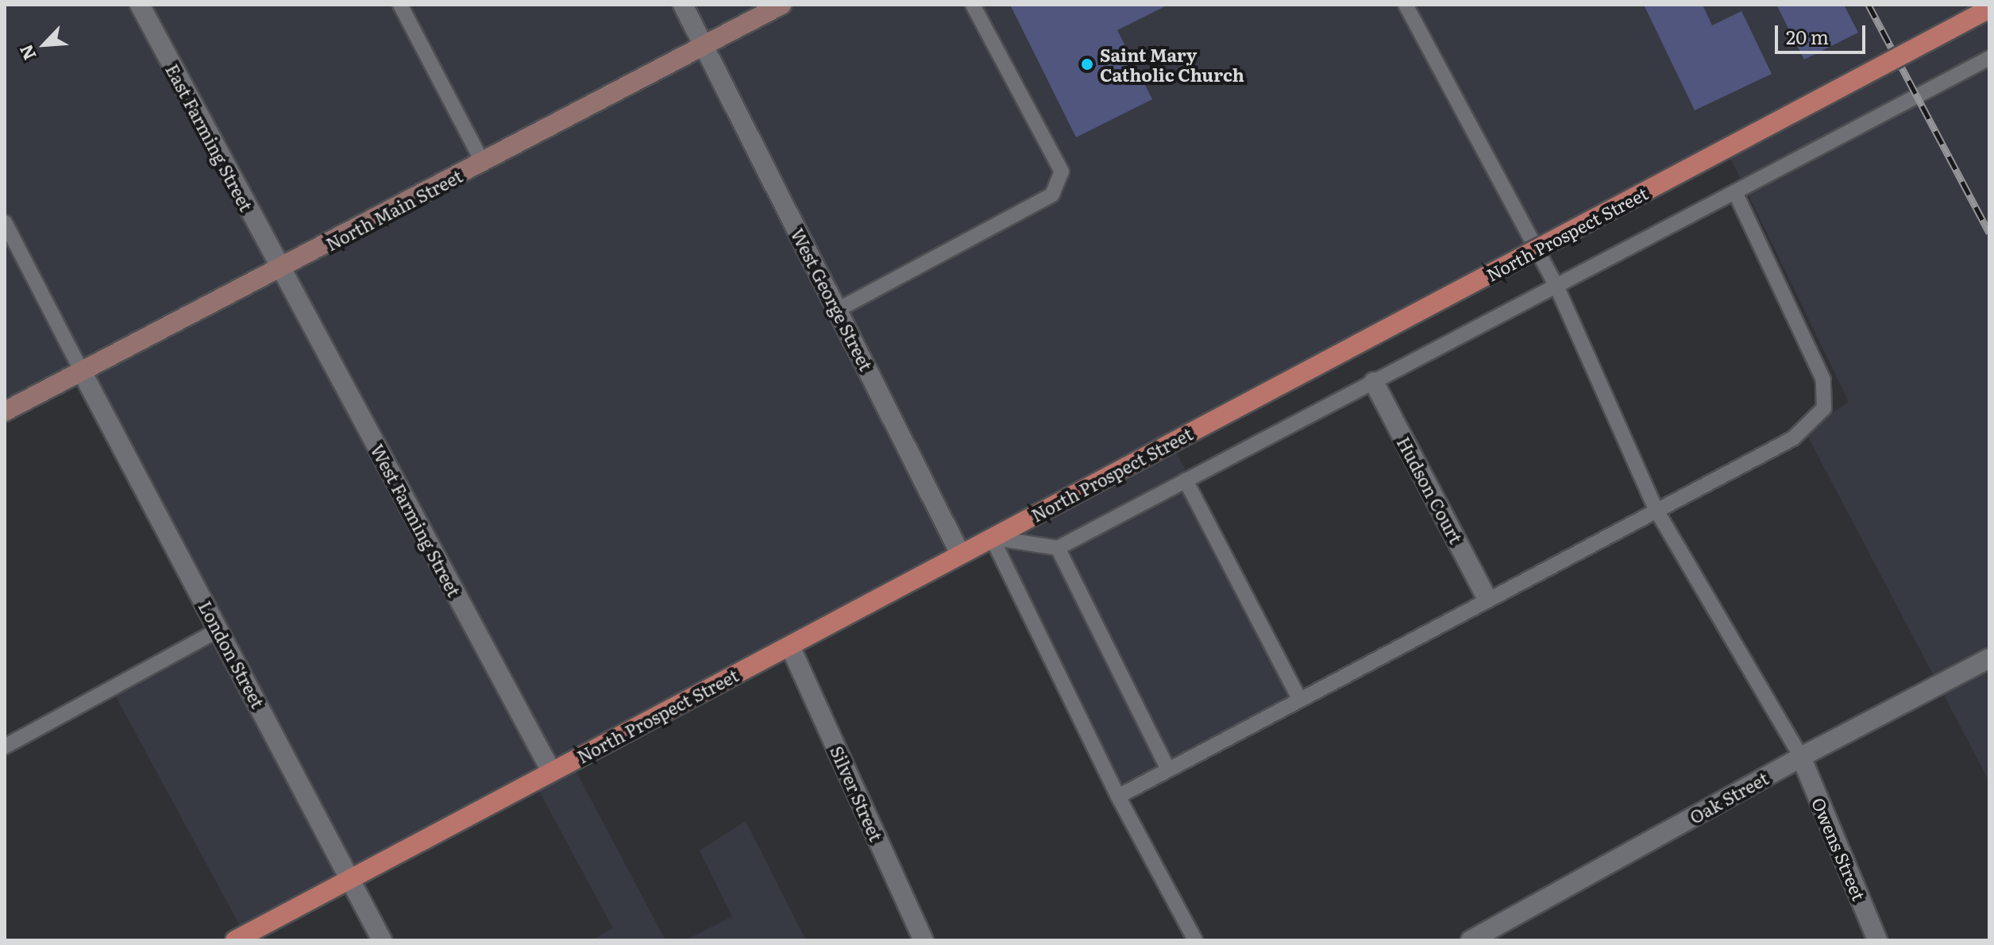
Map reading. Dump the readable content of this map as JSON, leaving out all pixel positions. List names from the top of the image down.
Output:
{
  "streets": {
    "main road": ["North Prospect Street"],
    "street": [
      "East Farming Street",
      "North Main Street",
      "West George Street",
      "Hudson Court",
      "West Farming Street",
      "London Street",
      "Silver Street",
      "Oak Street",
      "Owens Street"
    ]
  },
  "crossings": [
    ["East Farming Street", "North Main Street"],
    ["East Farming Street", "West Farming Street"],
    ["North Main Street", "West George Street"],
    ["North Main Street", "West Farming Street"],
    ["North Main Street", "London Street"],
    ["North Prospect Street", "West George Street"],
    ["North Prospect Street", "West Farming Street"],
    ["North Prospect Street", "London Street"],
    ["North Prospect Street", "Silver Street"],
    ["Oak Street", "Owens Street"]
  ],
  "places": ["Saint Mary Catholic Church"],
  "scale_bar": "20 m",
  "north": "bottom left"
}
